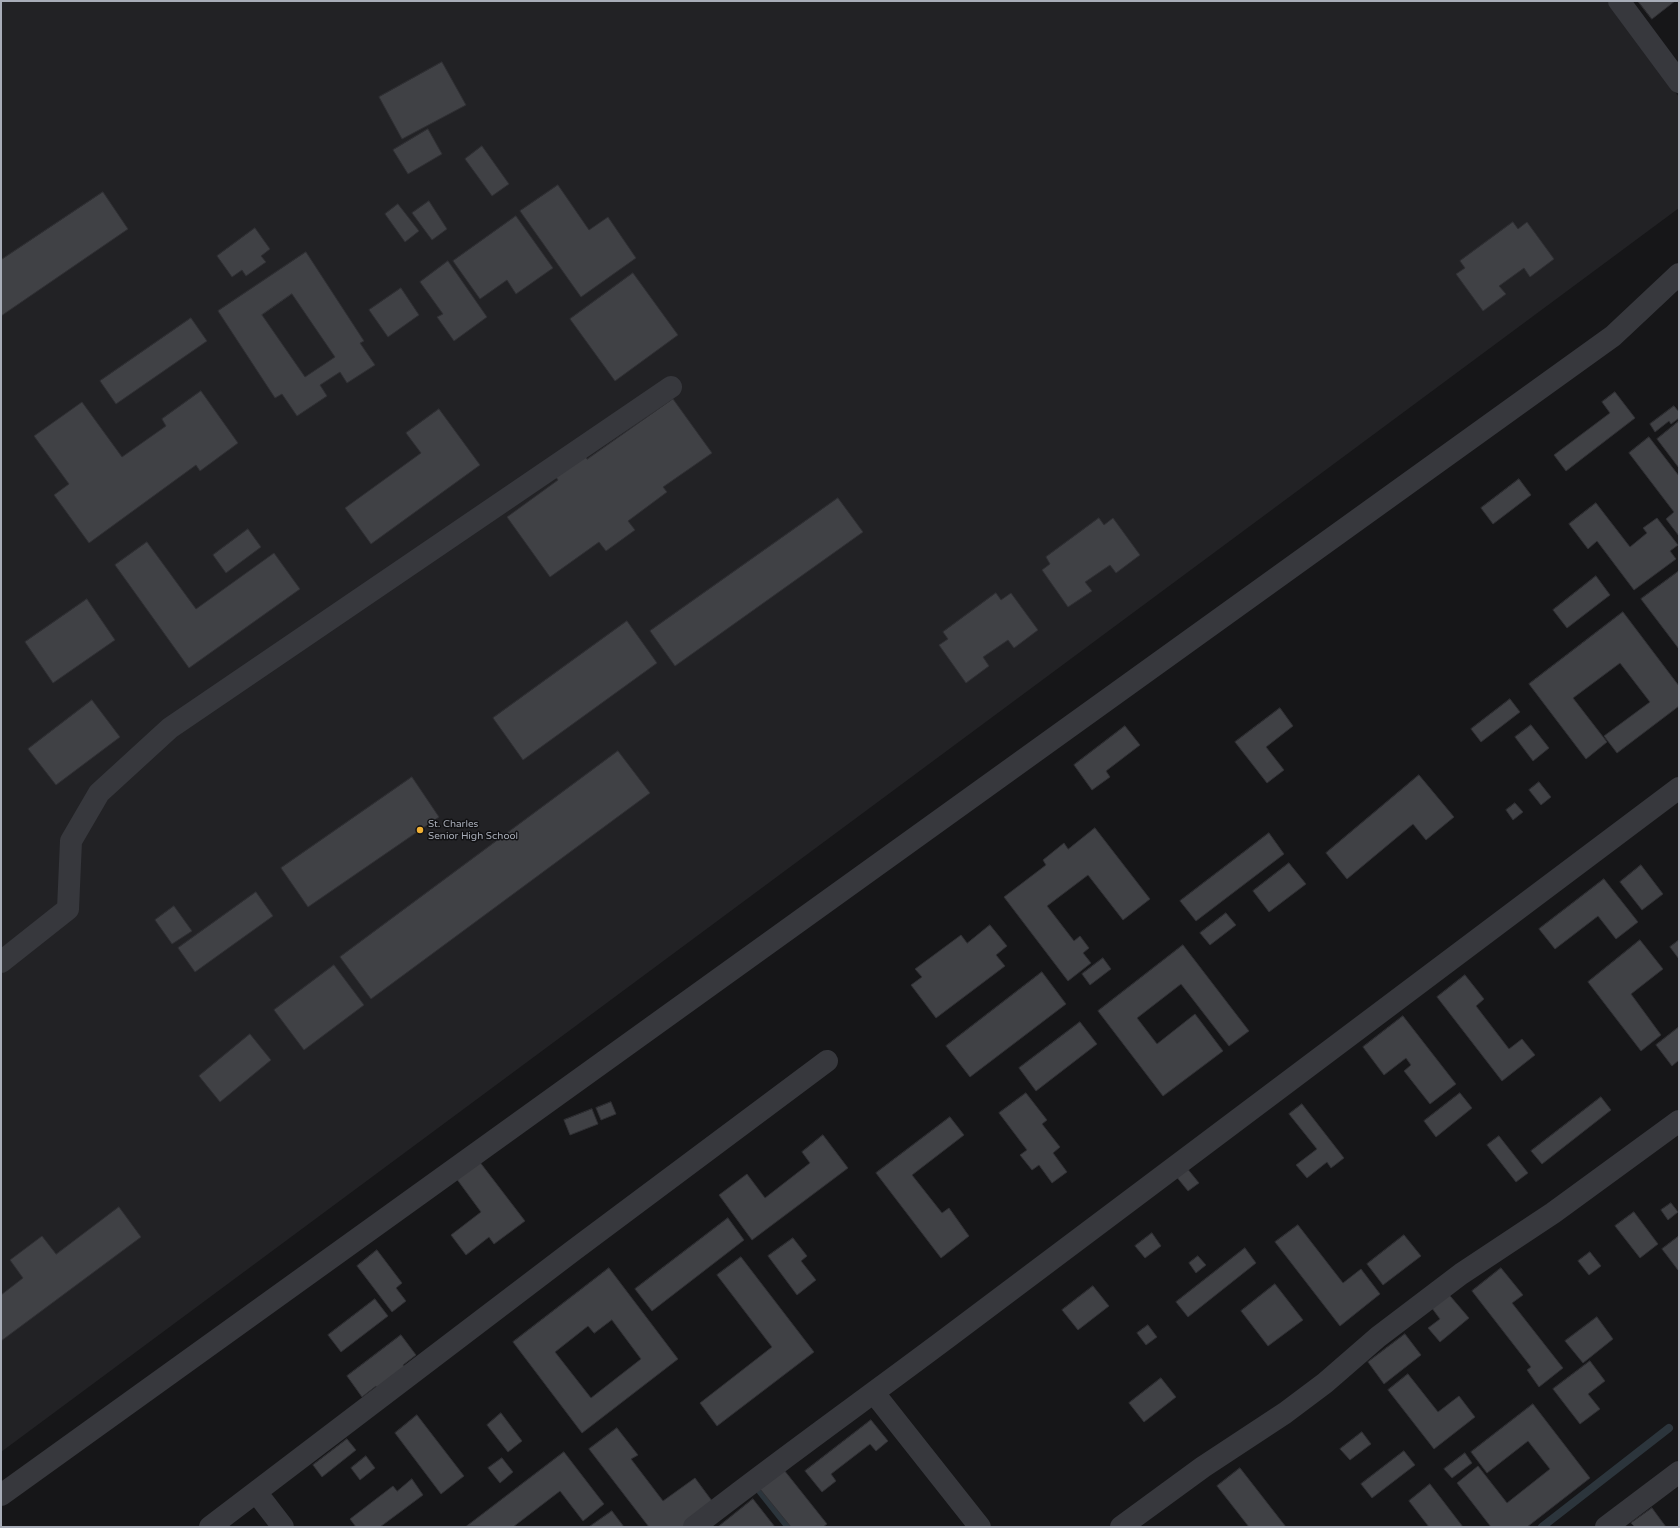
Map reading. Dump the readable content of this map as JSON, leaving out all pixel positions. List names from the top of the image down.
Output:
{
  "places": ["St. Charles Senior High School"]
}
